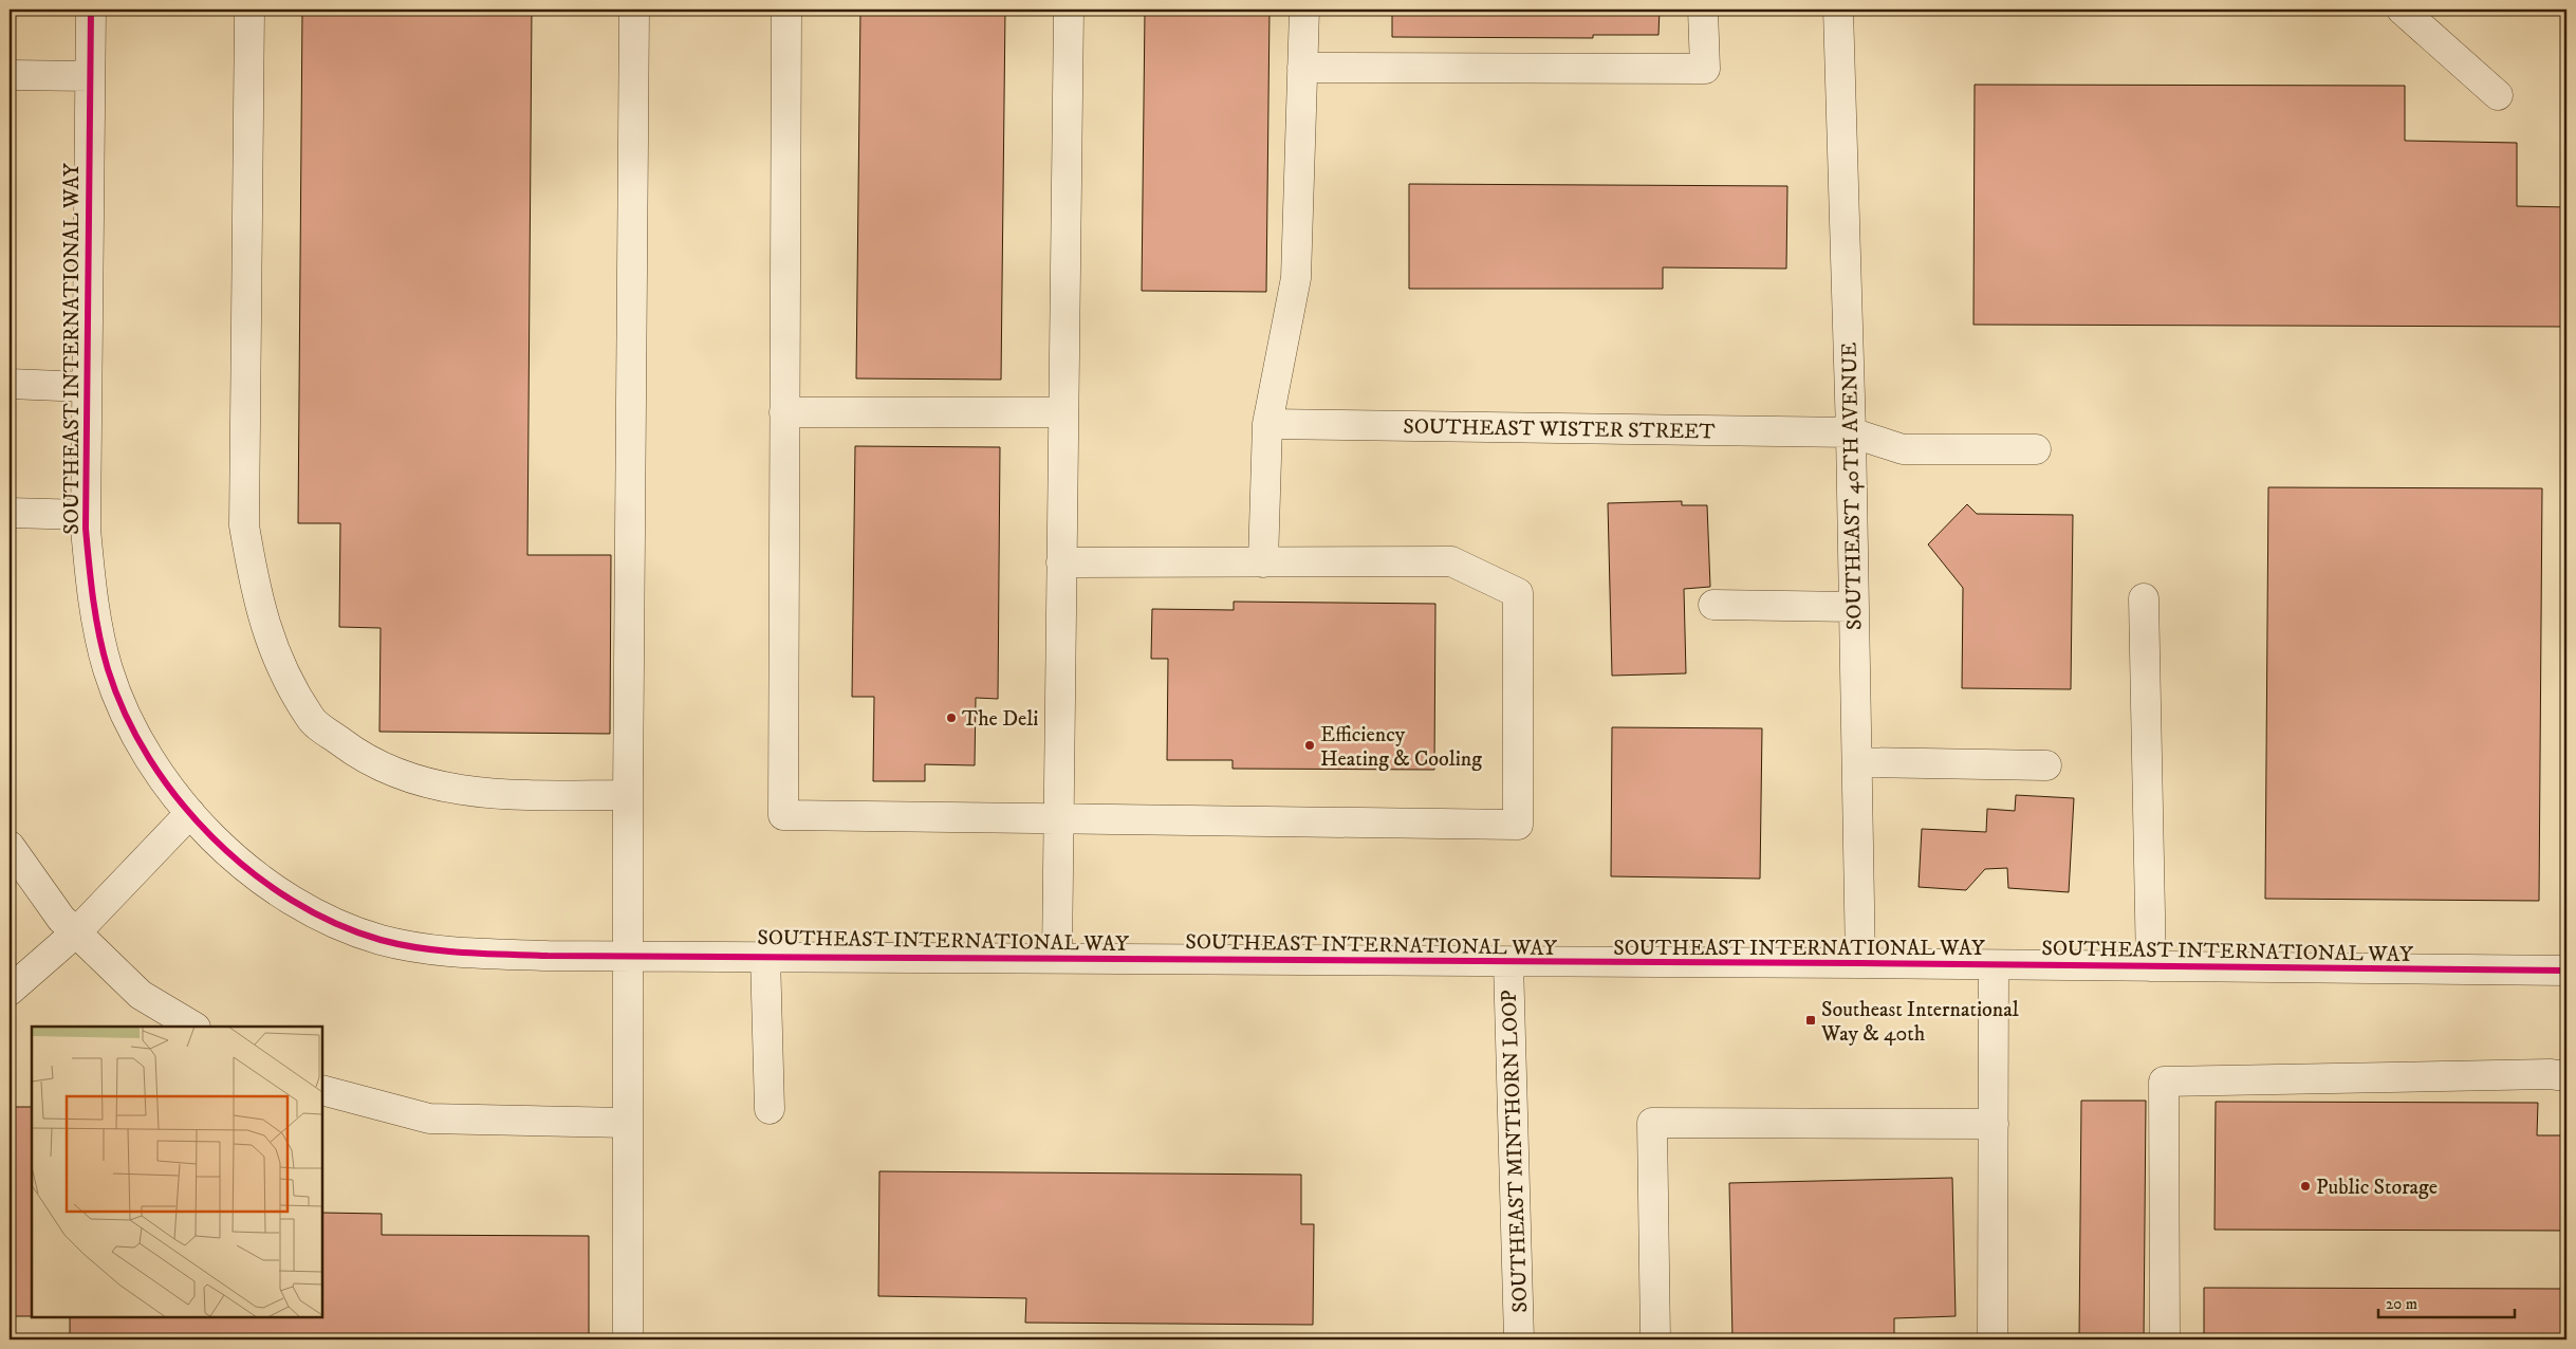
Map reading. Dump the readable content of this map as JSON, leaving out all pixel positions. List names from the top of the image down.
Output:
{
  "streets": {
    "street": [
      "SOUTHEAST INTERNATIONAL WAY",
      "SOUTHEAST WISTER STREET",
      "SOUTHEAST 40TH AVENUE",
      "SOUTHEAST MINTHORN LOOP"
    ]
  },
  "crossings": [
    ["SOUTHEAST INTERNATIONAL WAY", "SOUTHEAST 40TH AVENUE"],
    ["SOUTHEAST INTERNATIONAL WAY", "SOUTHEAST MINTHORN LOOP"],
    ["SOUTHEAST WISTER STREET", "SOUTHEAST 40TH AVENUE"]
  ],
  "places": {
    "other": ["The Deli", "Efficiency Heating & Cooling", "Public Storage"],
    "transit": ["Southeast International Way & 40th"]
  },
  "scale_bar": "20 m"
}
